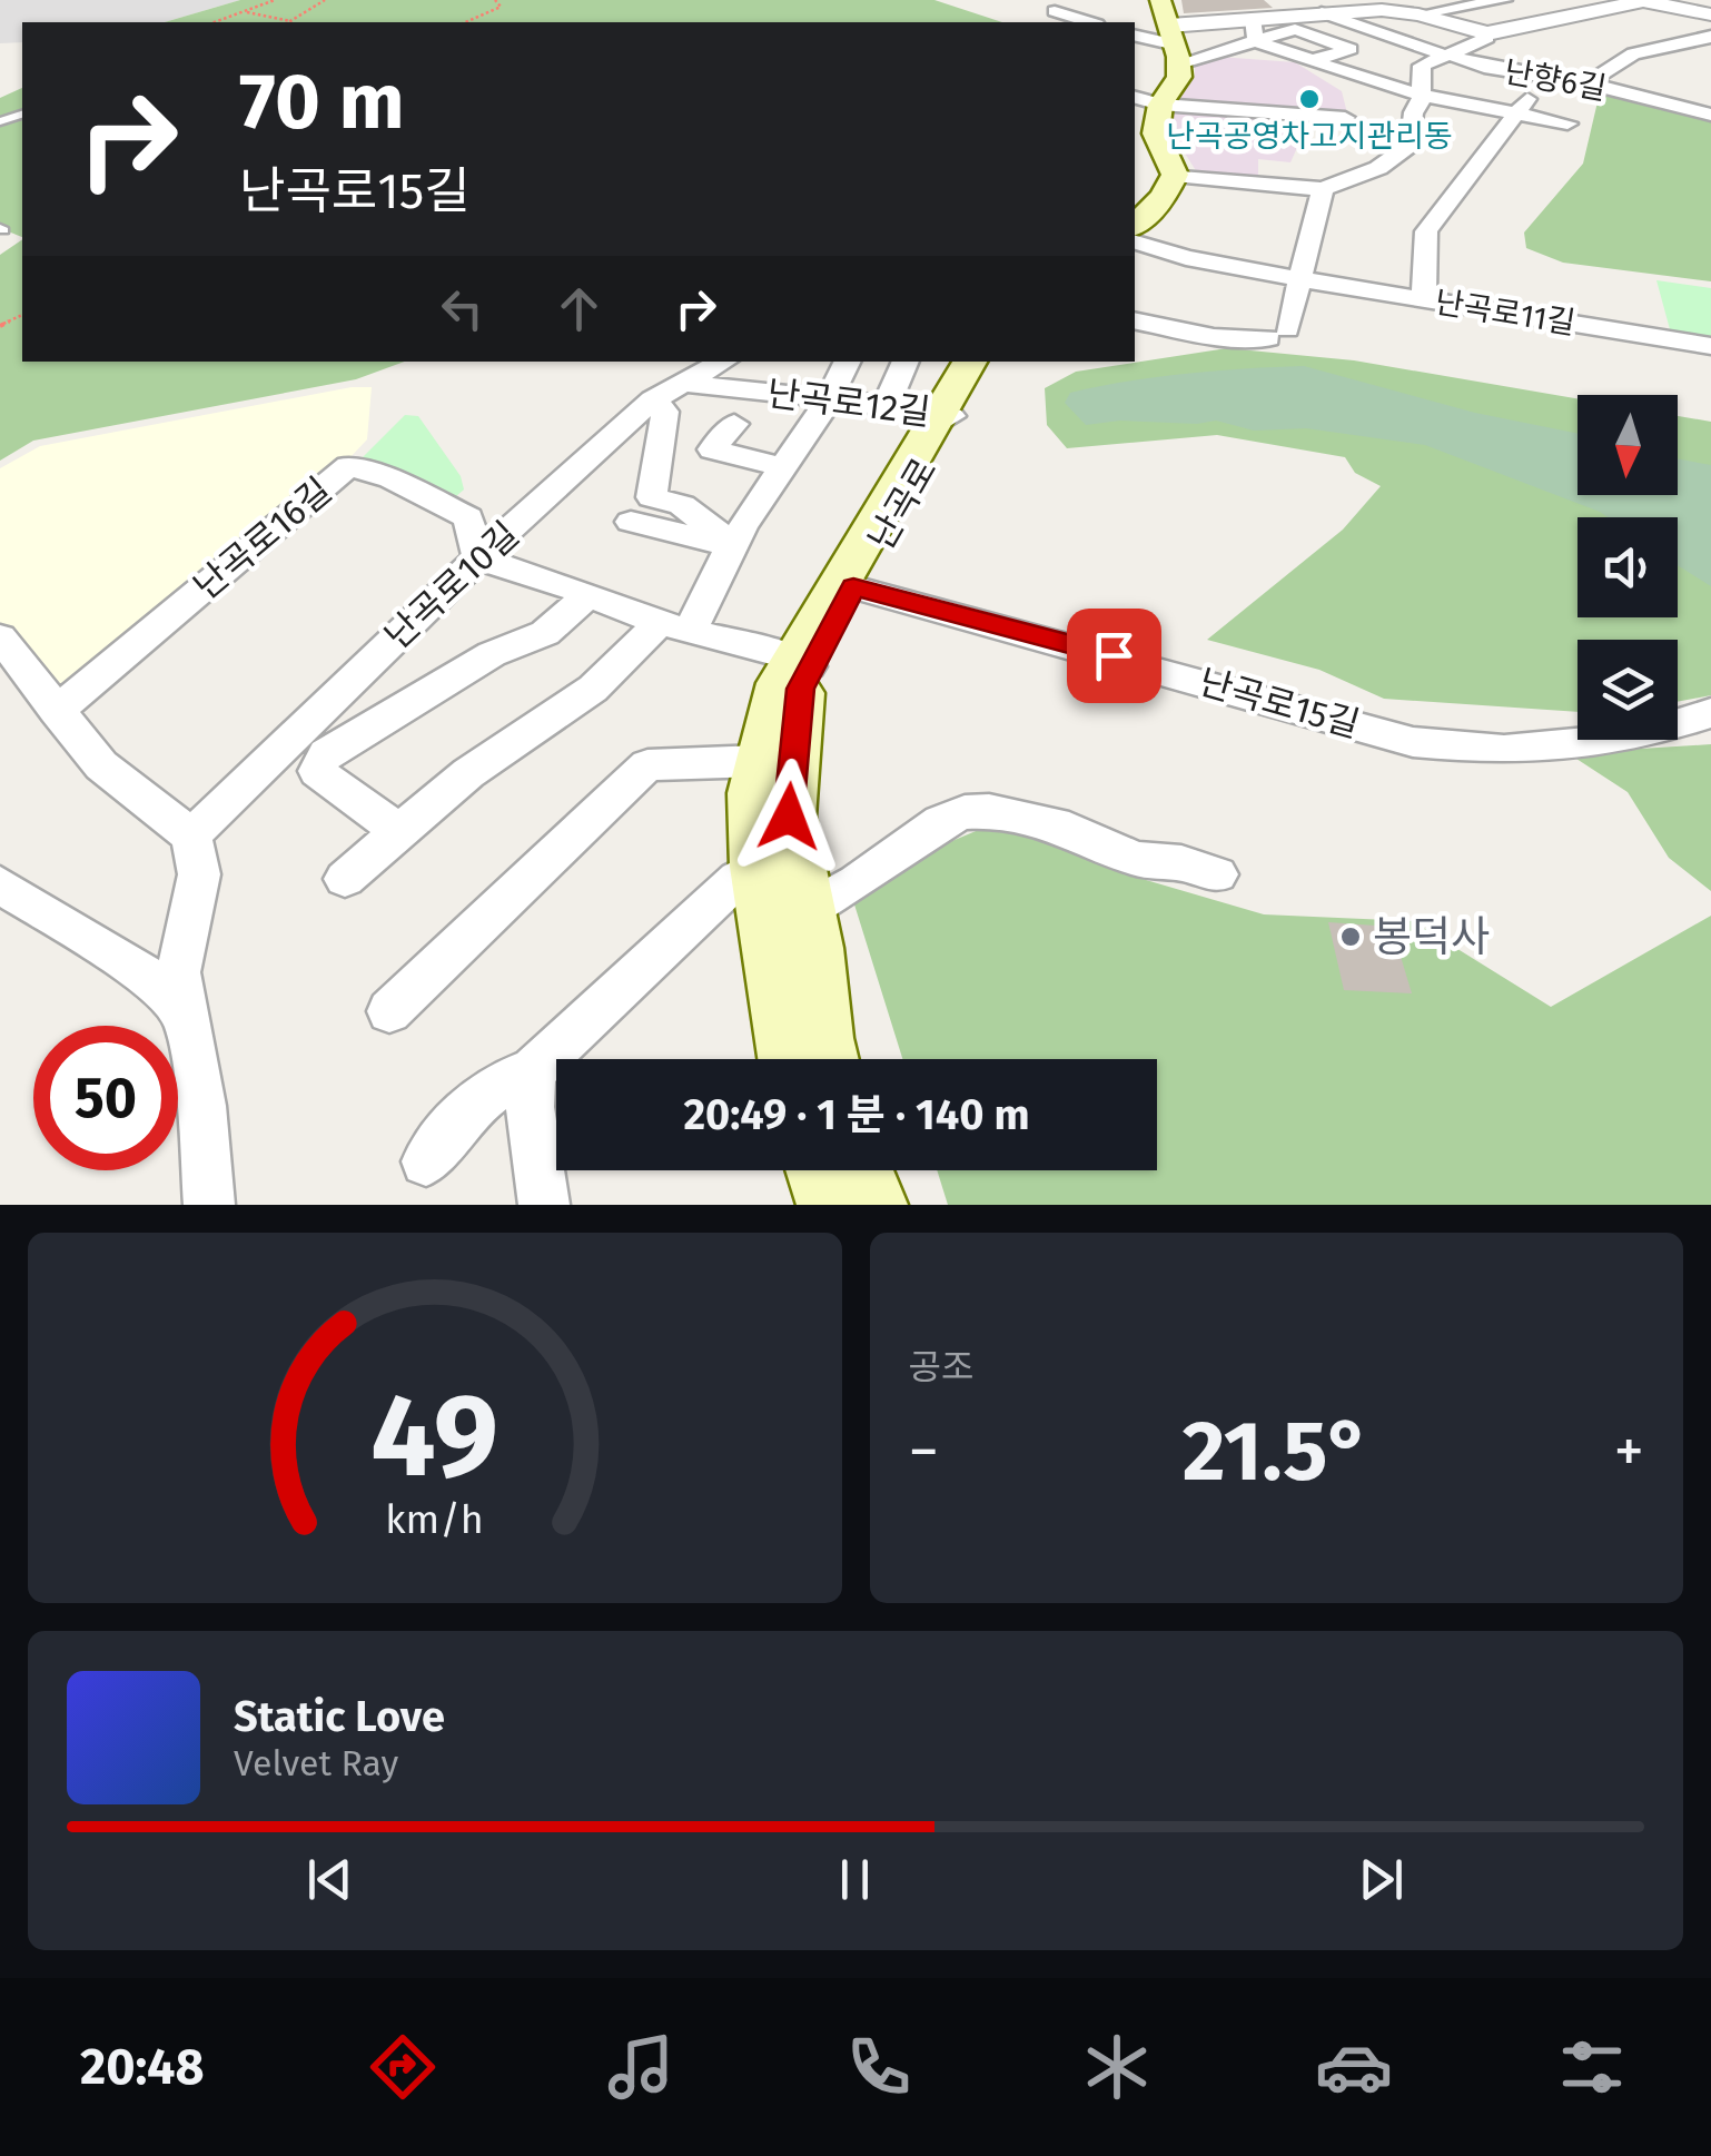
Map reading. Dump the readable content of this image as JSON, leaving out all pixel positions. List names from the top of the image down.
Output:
{
  "streets": {
    "main road": ["난곡로"],
    "street": [
      "난향6길",
      "난곡로11길",
      "난곡로12길",
      "난곡로16길",
      "난곡로10길",
      "난곡로15길"
    ]
  },
  "crossings": [
    ["난곡로12길", "난곡로"],
    ["난곡로12길", "난곡로10길"],
    ["난곡로", "난곡로15길"],
    ["난곡로16길", "난곡로10길"]
  ],
  "places": ["난곡공영차고지관리동", "봉덕사"],
  "north": "bottom",
  "page": {
    "turn": ["70 m", "난곡로15길"],
    "limit": "50",
    "trip": "20:49 · 1 분 · 140 m",
    "tile": "공조",
    "heat": ["−", "21.5°", "+"],
    "song": ["Static Love", "Velvet Ray"],
    "tabs": "20:48",
    "gauge": ["49", "km/h"]
  }
}
